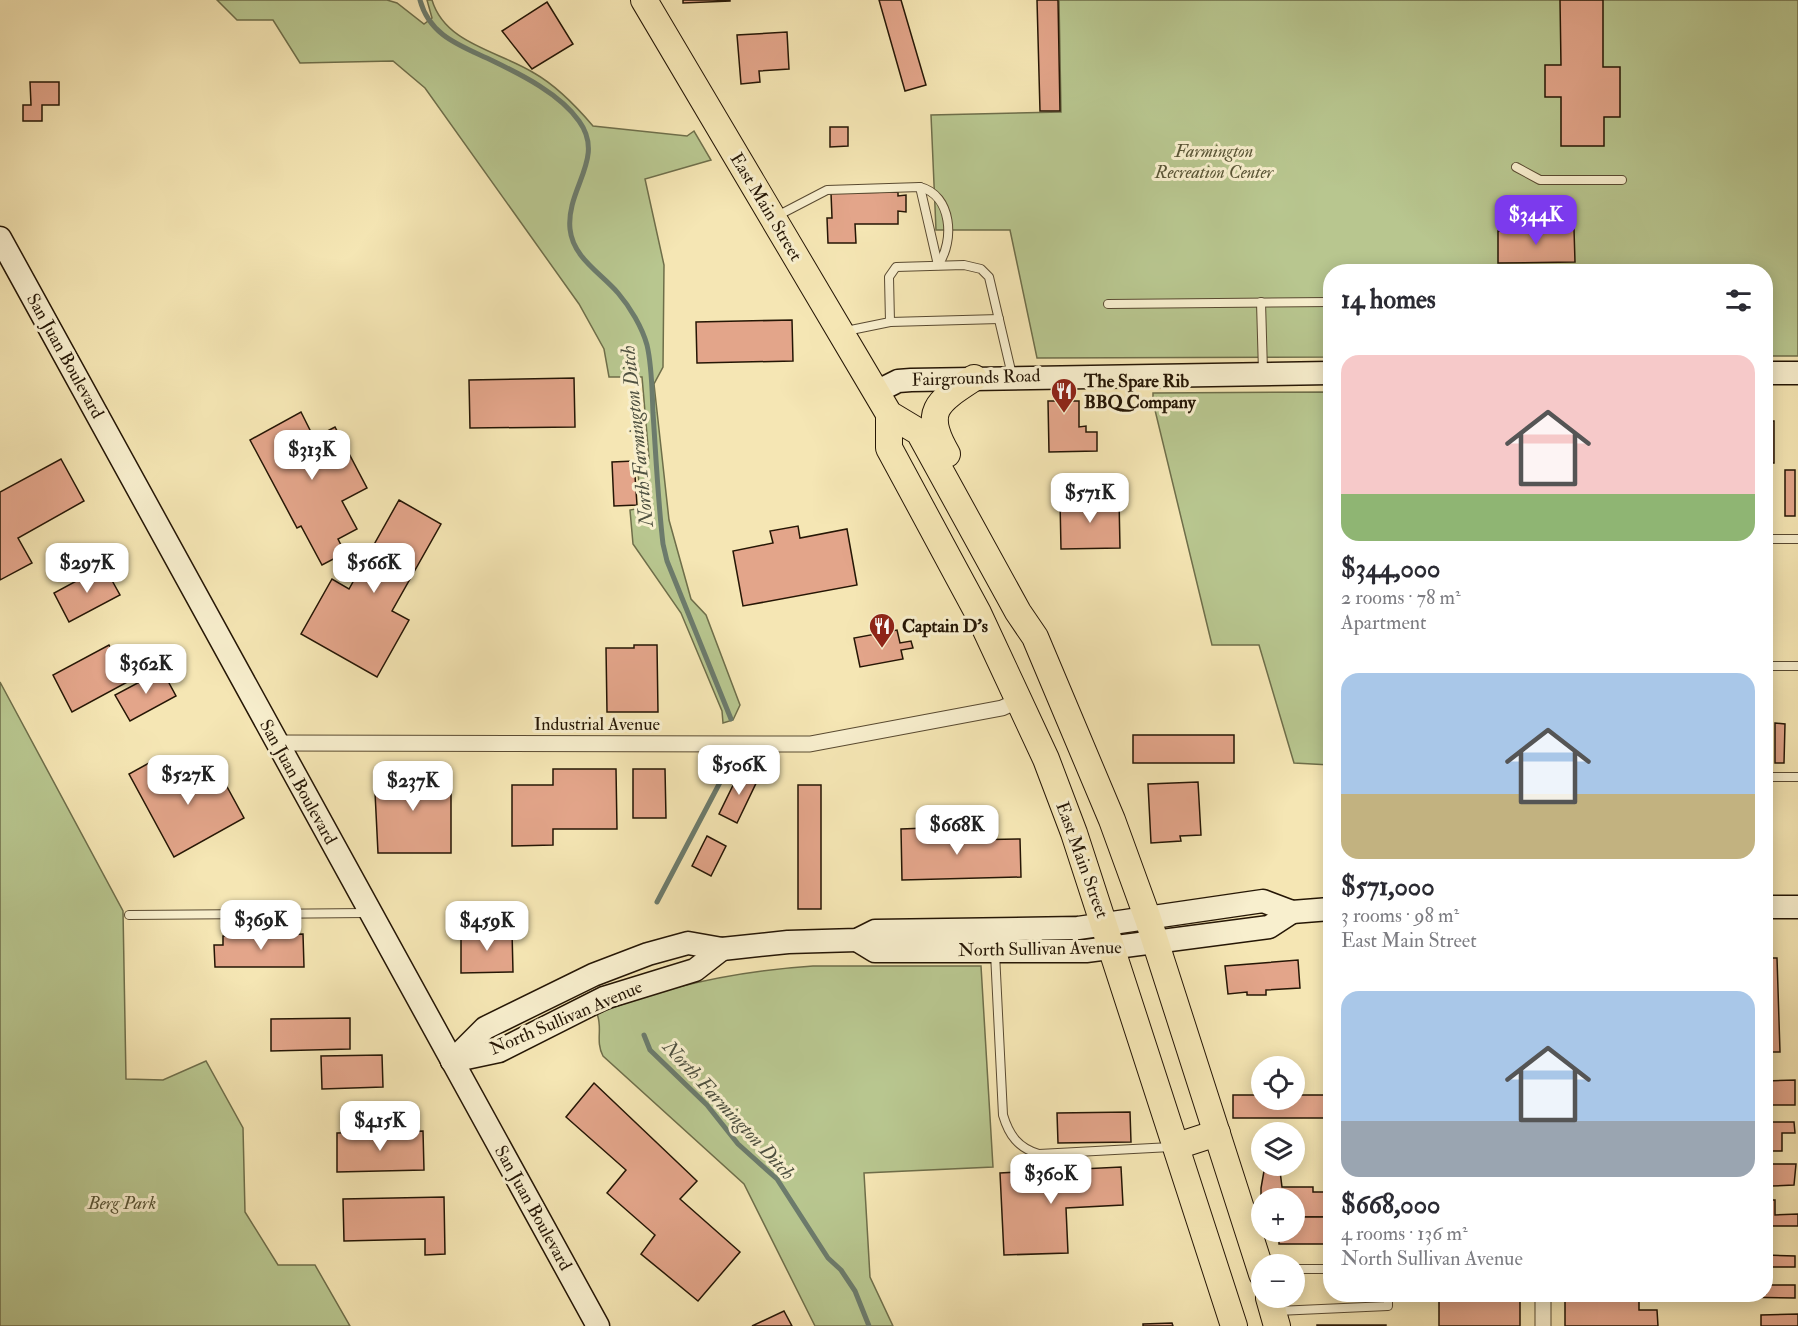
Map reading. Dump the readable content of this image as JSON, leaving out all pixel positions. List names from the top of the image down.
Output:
{
  "streets": {
    "main road": [
      "East Main Street",
      "San Juan Boulevard",
      "Fairgrounds Road",
      "North Sullivan Avenue"
    ],
    "street": ["Industrial Avenue"]
  },
  "crossings": [
    ["East Main Street", "Fairgrounds Road"],
    ["East Main Street", "Industrial Avenue"],
    ["East Main Street", "North Sullivan Avenue"],
    ["San Juan Boulevard", "Industrial Avenue"],
    ["San Juan Boulevard", "North Sullivan Avenue"]
  ],
  "water": ["North Farmington Ditch"],
  "parks": ["Farmington Recreation Center", "Berg Park"],
  "places": {
    "restaurant": ["The Spare Rib BBQ Company", "Captain D's"]
  },
  "page": {
    "price": [
      "$344K",
      "$313K",
      "$571K",
      "$297K",
      "$566K",
      "$362K",
      "$506K",
      "$527K",
      "$237K",
      "$668K",
      "$369K",
      "$459K",
      "$415K",
      "$360K"
    ],
    "heading": "14 homes",
    "list": [
      {
        "name": "$344,000",
        "note": "2 rooms · 78 m² · Apartment"
      },
      {
        "name": "$571,000",
        "note": "3 rooms · 98 m² · East Main Street"
      },
      {
        "name": "$668,000",
        "note": "4 rooms · 136 m² · North Sullivan Avenue"
      }
    ],
    "map_buttons": ["+", "−"]
  }
}
